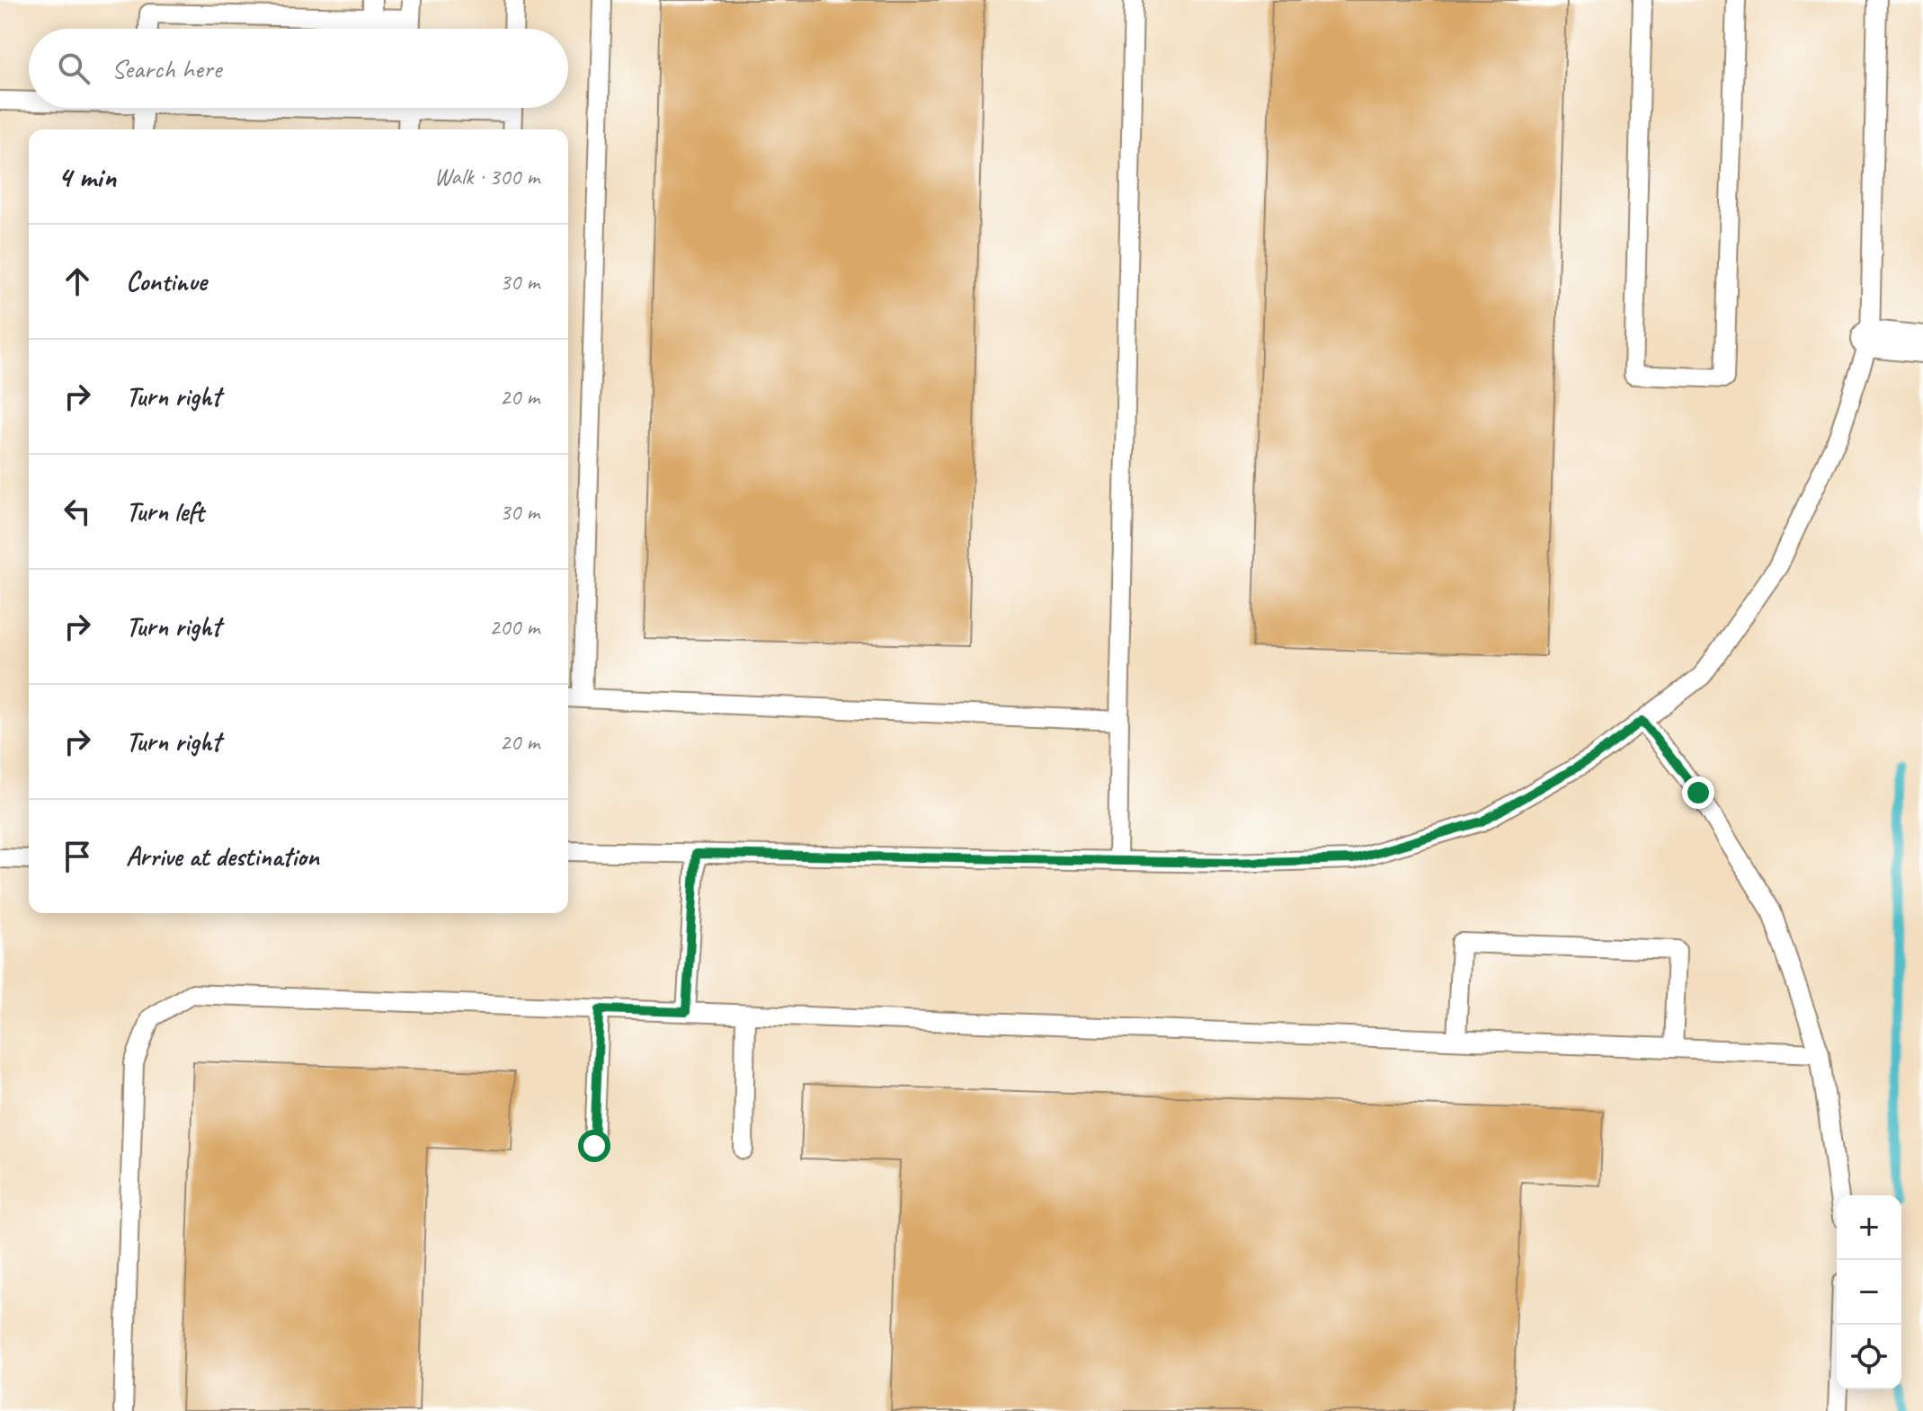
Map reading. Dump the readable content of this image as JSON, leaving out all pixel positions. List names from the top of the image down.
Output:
{
  "page": {
    "search": "Search here",
    "heading": ["4 min", "Walk · 300 m"],
    "list": [
      ["Continue", "30 m"],
      ["Turn right", "20 m"],
      ["Turn left", "30 m"],
      ["Turn right", "200 m"],
      ["Turn right", "20 m"],
      "Arrive at destination"
    ],
    "map_buttons": ["+", "−"]
  }
}
